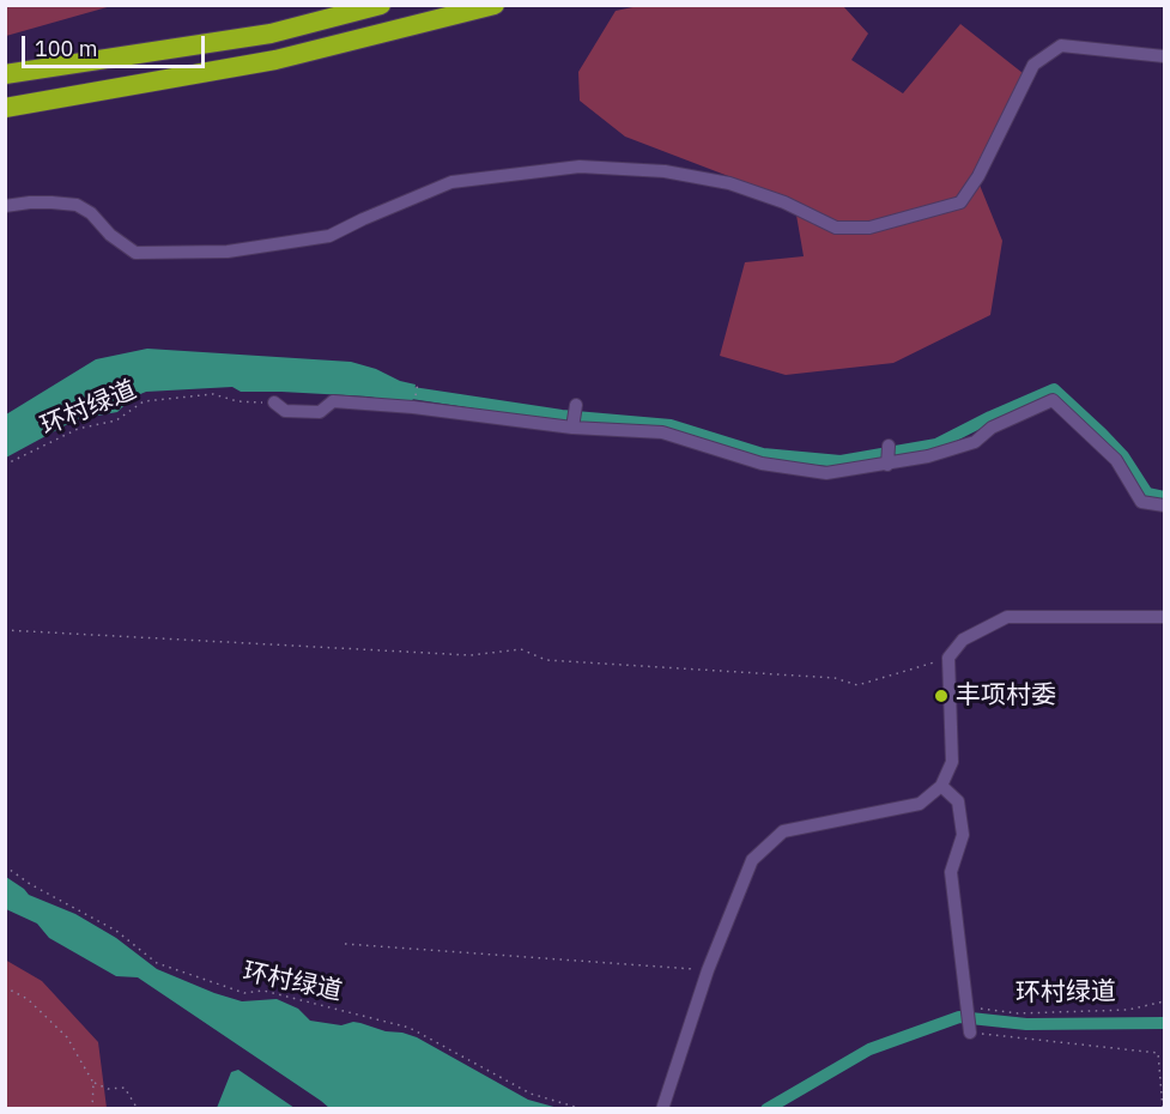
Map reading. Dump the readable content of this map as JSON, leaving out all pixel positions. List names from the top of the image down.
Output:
{
  "streets": {
    "path": ["环村绿道"]
  },
  "places": ["丰项村委"],
  "scale_bar": "100 m"
}
